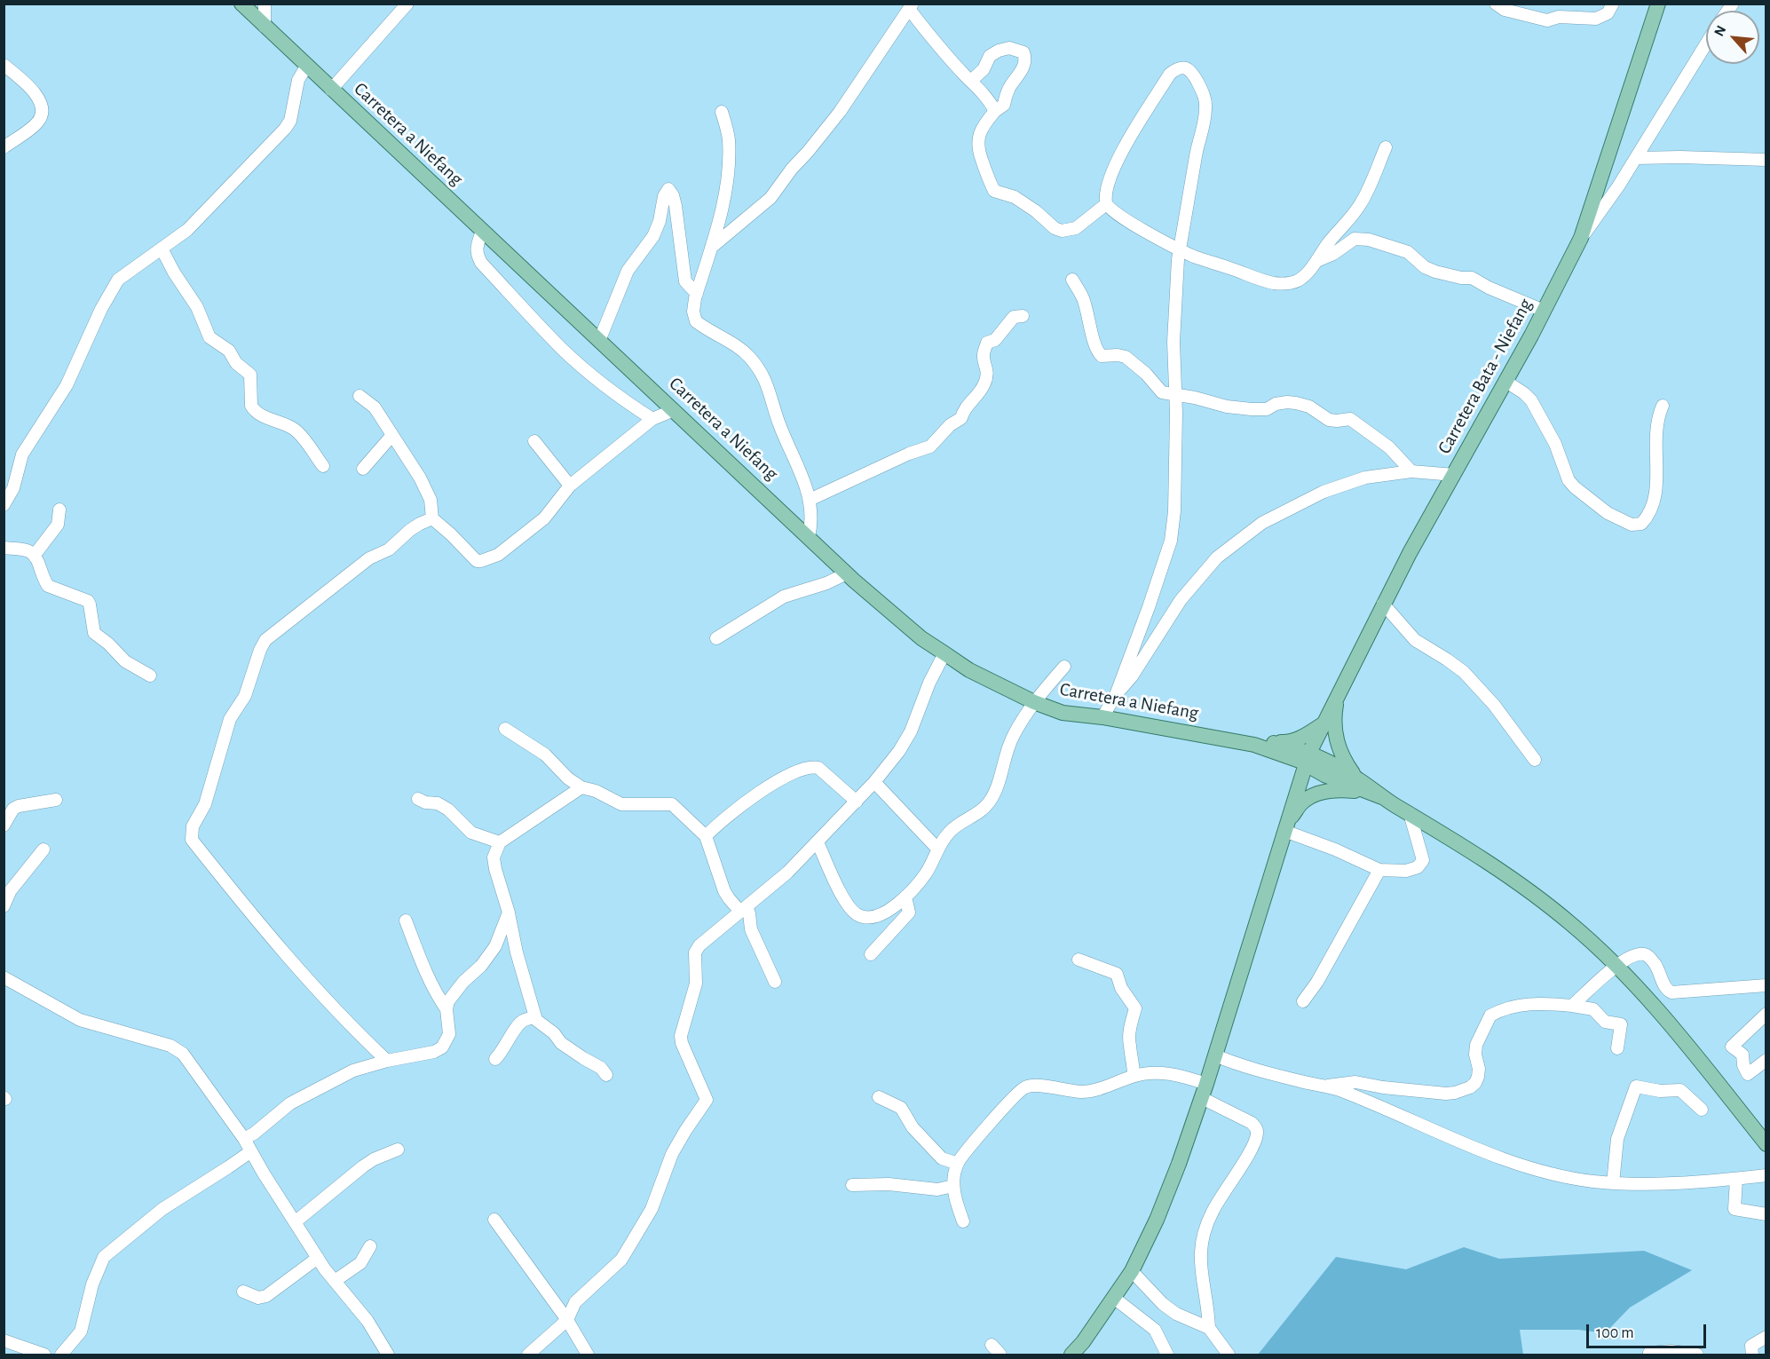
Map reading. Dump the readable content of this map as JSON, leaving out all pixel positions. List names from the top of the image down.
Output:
{
  "streets": {
    "main road": ["Carretera a Niefang", "Carretera Bata - Niefang"]
  },
  "scale_bar": "100 m",
  "north": "top left"
}
